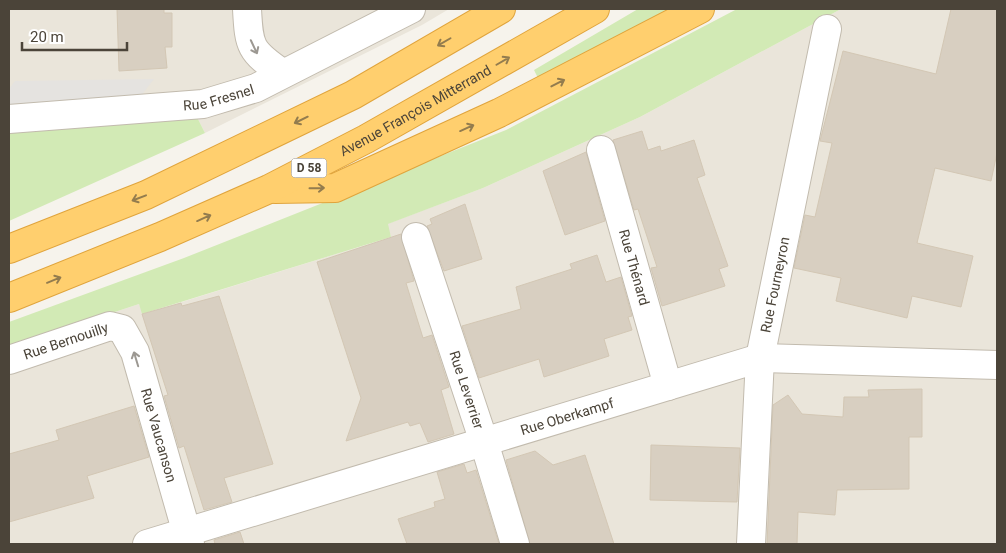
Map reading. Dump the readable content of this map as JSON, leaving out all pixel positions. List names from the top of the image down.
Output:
{
  "streets": {
    "highway": ["Avenue François Mitterrand", "D 58"],
    "street": [
      "Rue Fresnel",
      "Rue Thénard",
      "Rue Fourneyron",
      "Rue Bernouilly",
      "Rue Leverrier",
      "Rue Oberkampf",
      "Rue Vaucanson"
    ]
  },
  "crossings": [
    ["Rue Thénard", "Rue Oberkampf"],
    ["Rue Fourneyron", "Rue Oberkampf"],
    ["Rue Bernouilly", "Rue Vaucanson"],
    ["Rue Leverrier", "Rue Oberkampf"],
    ["Rue Oberkampf", "Rue Vaucanson"]
  ],
  "one_way": ["Rue Vaucanson"],
  "scale_bar": "20 m"
}
